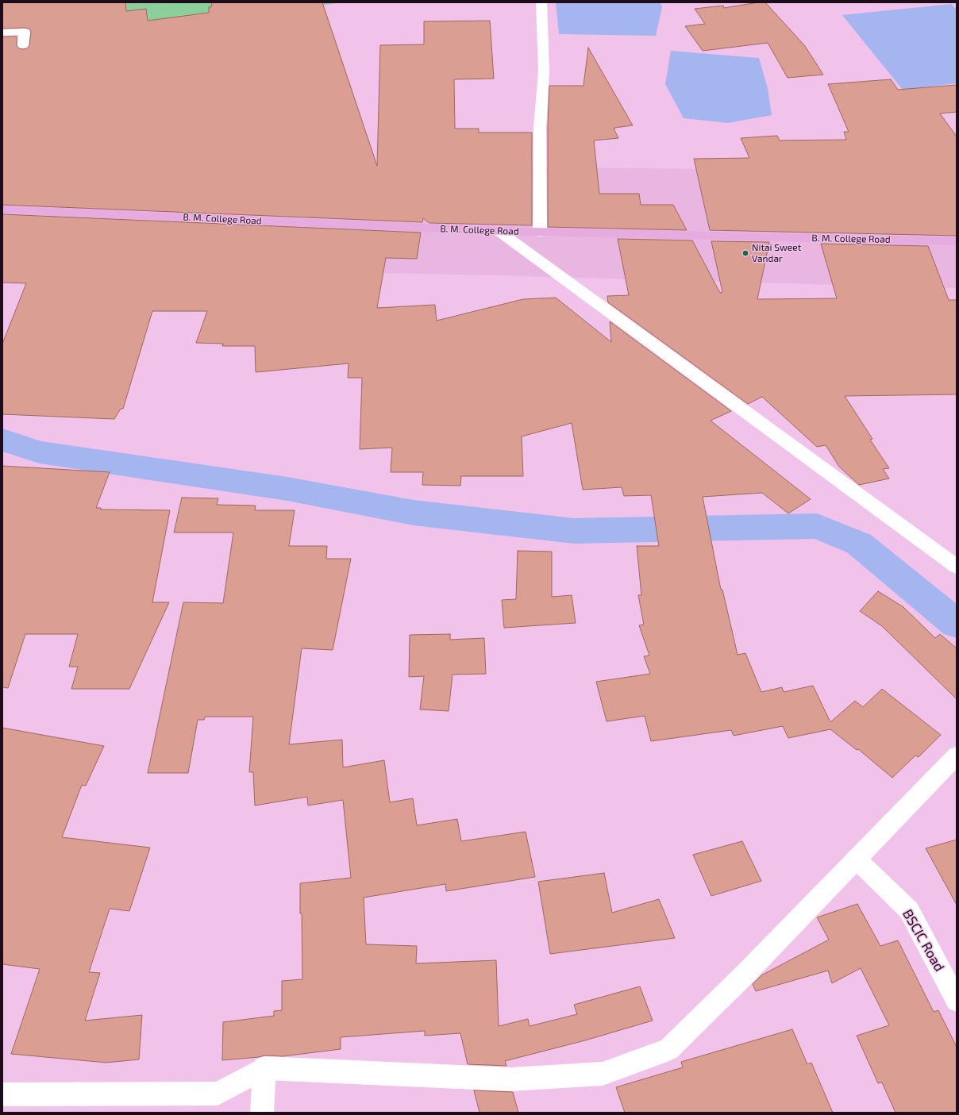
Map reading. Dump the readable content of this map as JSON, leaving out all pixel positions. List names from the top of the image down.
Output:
{
  "streets": {
    "main road": ["B. M. College Road"],
    "street": ["BSCIC Road"]
  },
  "places": ["Nitai Sweet Vandar"]
}
